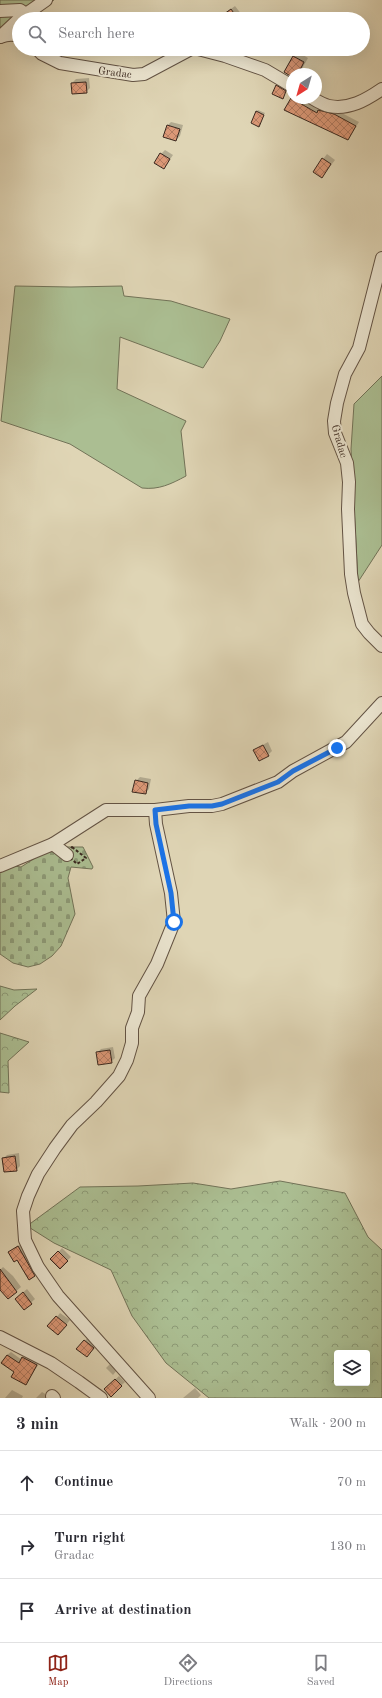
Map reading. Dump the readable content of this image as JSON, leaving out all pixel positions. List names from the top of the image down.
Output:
{
  "streets": {
    "street": ["Gradac"]
  },
  "north": "bottom left",
  "page": {
    "search": "Search here",
    "heading": ["3 min", "Walk · 200 m"],
    "list": [
      ["Continue", "70 m"],
      ["Turn right", "Gradac", "130 m"],
      "Arrive at destination"
    ],
    "nav": ["Map", "Directions", "Saved"]
  }
}
